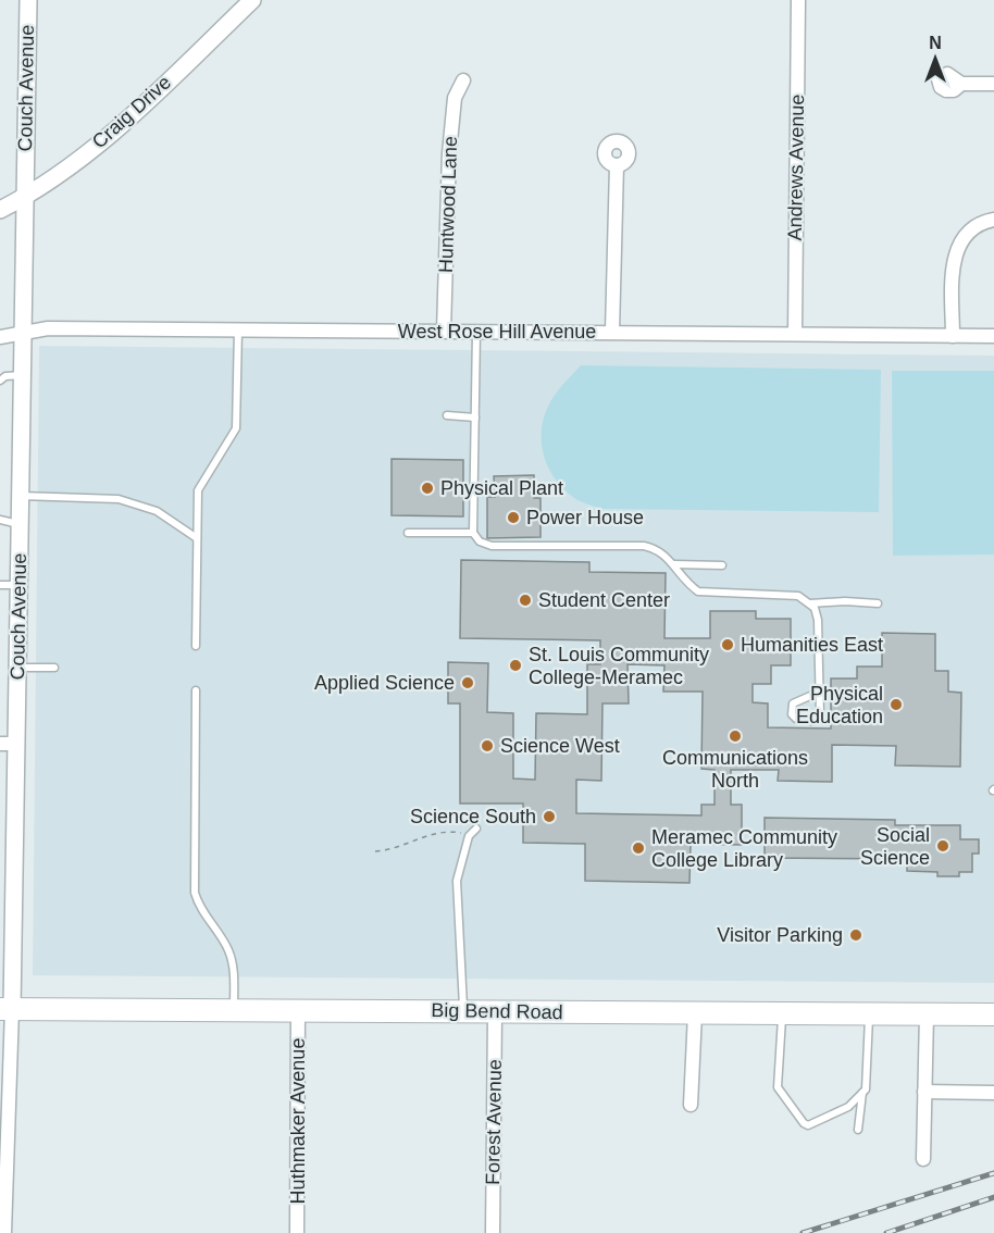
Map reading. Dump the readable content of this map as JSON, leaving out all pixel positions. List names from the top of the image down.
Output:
{
  "streets": {
    "main road": ["Big Bend Road"],
    "street": [
      "Couch Avenue",
      "Craig Drive",
      "Andrews Avenue",
      "Huntwood Lane",
      "West Rose Hill Avenue",
      "Huthmaker Avenue",
      "Forest Avenue"
    ]
  },
  "crossings": [
    ["Couch Avenue", "Craig Drive"],
    ["Couch Avenue", "West Rose Hill Avenue"],
    ["Couch Avenue", "Big Bend Road"],
    ["Andrews Avenue", "West Rose Hill Avenue"],
    ["Huntwood Lane", "West Rose Hill Avenue"],
    ["Big Bend Road", "Huthmaker Avenue"],
    ["Big Bend Road", "Forest Avenue"]
  ],
  "places": [
    "Physical Plant",
    "Power House",
    "Student Center",
    "Humanities East",
    "St. Louis Community College-Meramec",
    "Applied Science",
    "Physical Education",
    "Communications North",
    "Science West",
    "Science South",
    "Social Science",
    "Meramec Community College Library",
    "Visitor Parking"
  ],
  "north": "top"
}
